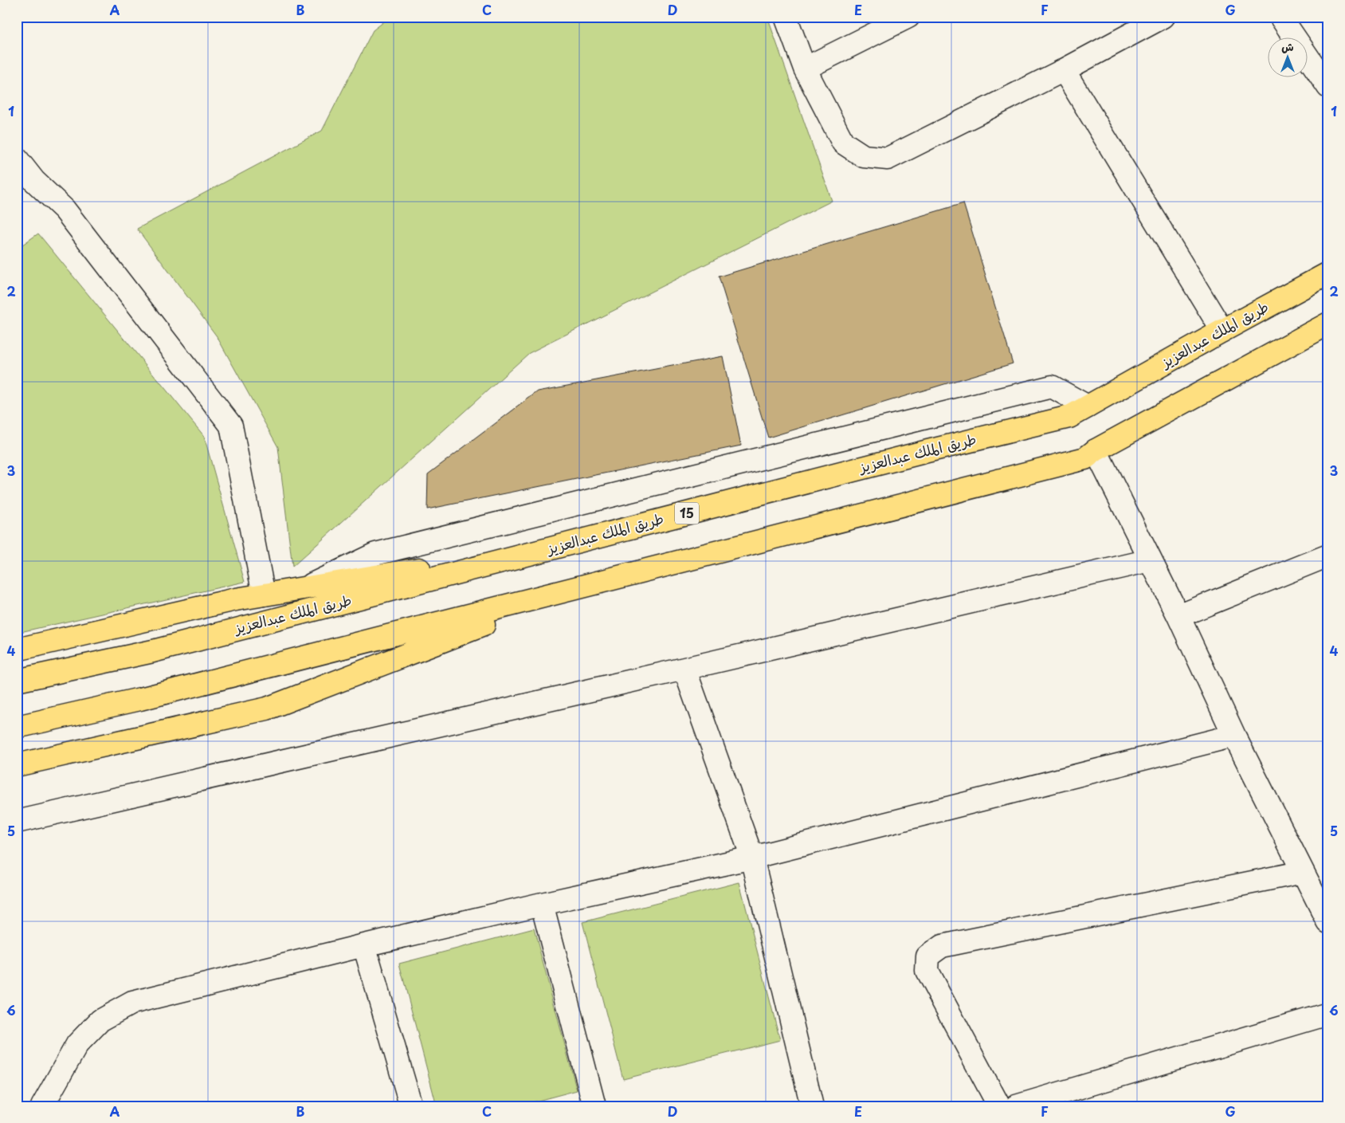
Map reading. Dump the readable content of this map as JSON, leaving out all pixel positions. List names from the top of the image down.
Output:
{
  "streets": {
    "highway": ["طريق الملك عبدالعزيز", "15"]
  },
  "north": "top",
  "grid": {
    "columns": [
      "A",
      "B",
      "C",
      "D",
      "E",
      "F",
      "G"
    ],
    "rows": [
      "1",
      "2",
      "3",
      "4",
      "5",
      "6"
    ]
  }
}
